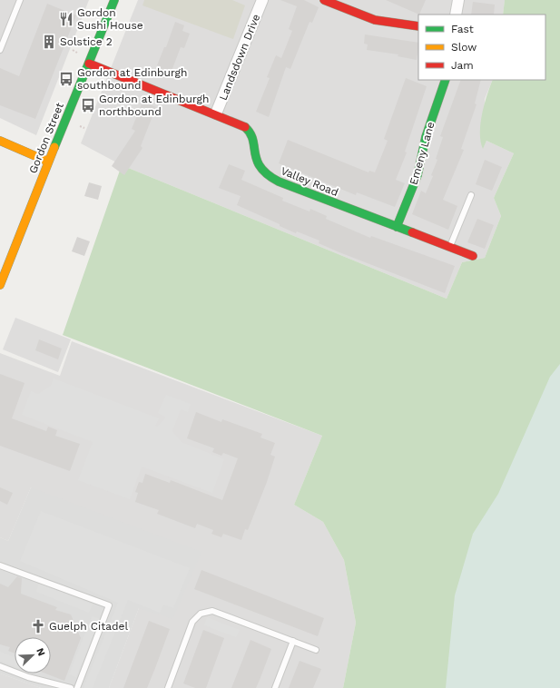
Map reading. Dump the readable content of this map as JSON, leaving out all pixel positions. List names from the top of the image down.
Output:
{
  "streets": {
    "street": [
      "Landsdown Drive",
      "Gordon Street",
      "Emeny Lane",
      "Valley Road"
    ]
  },
  "crossings": [
    ["Landsdown Drive", "Valley Road"],
    ["Gordon Street", "Valley Road"],
    ["Emeny Lane", "Valley Road"]
  ],
  "places": {
    "restaurant": ["Gordon Sushi House"],
    "building": ["Solstice 2"],
    "bus stop": ["Gordon at Edinburgh southbound", "Gordon at Edinburgh northbound"],
    "church": ["Guelph Citadel"]
  },
  "legend": ["Fast", "Slow", "Jam"],
  "north": "top right"
}
